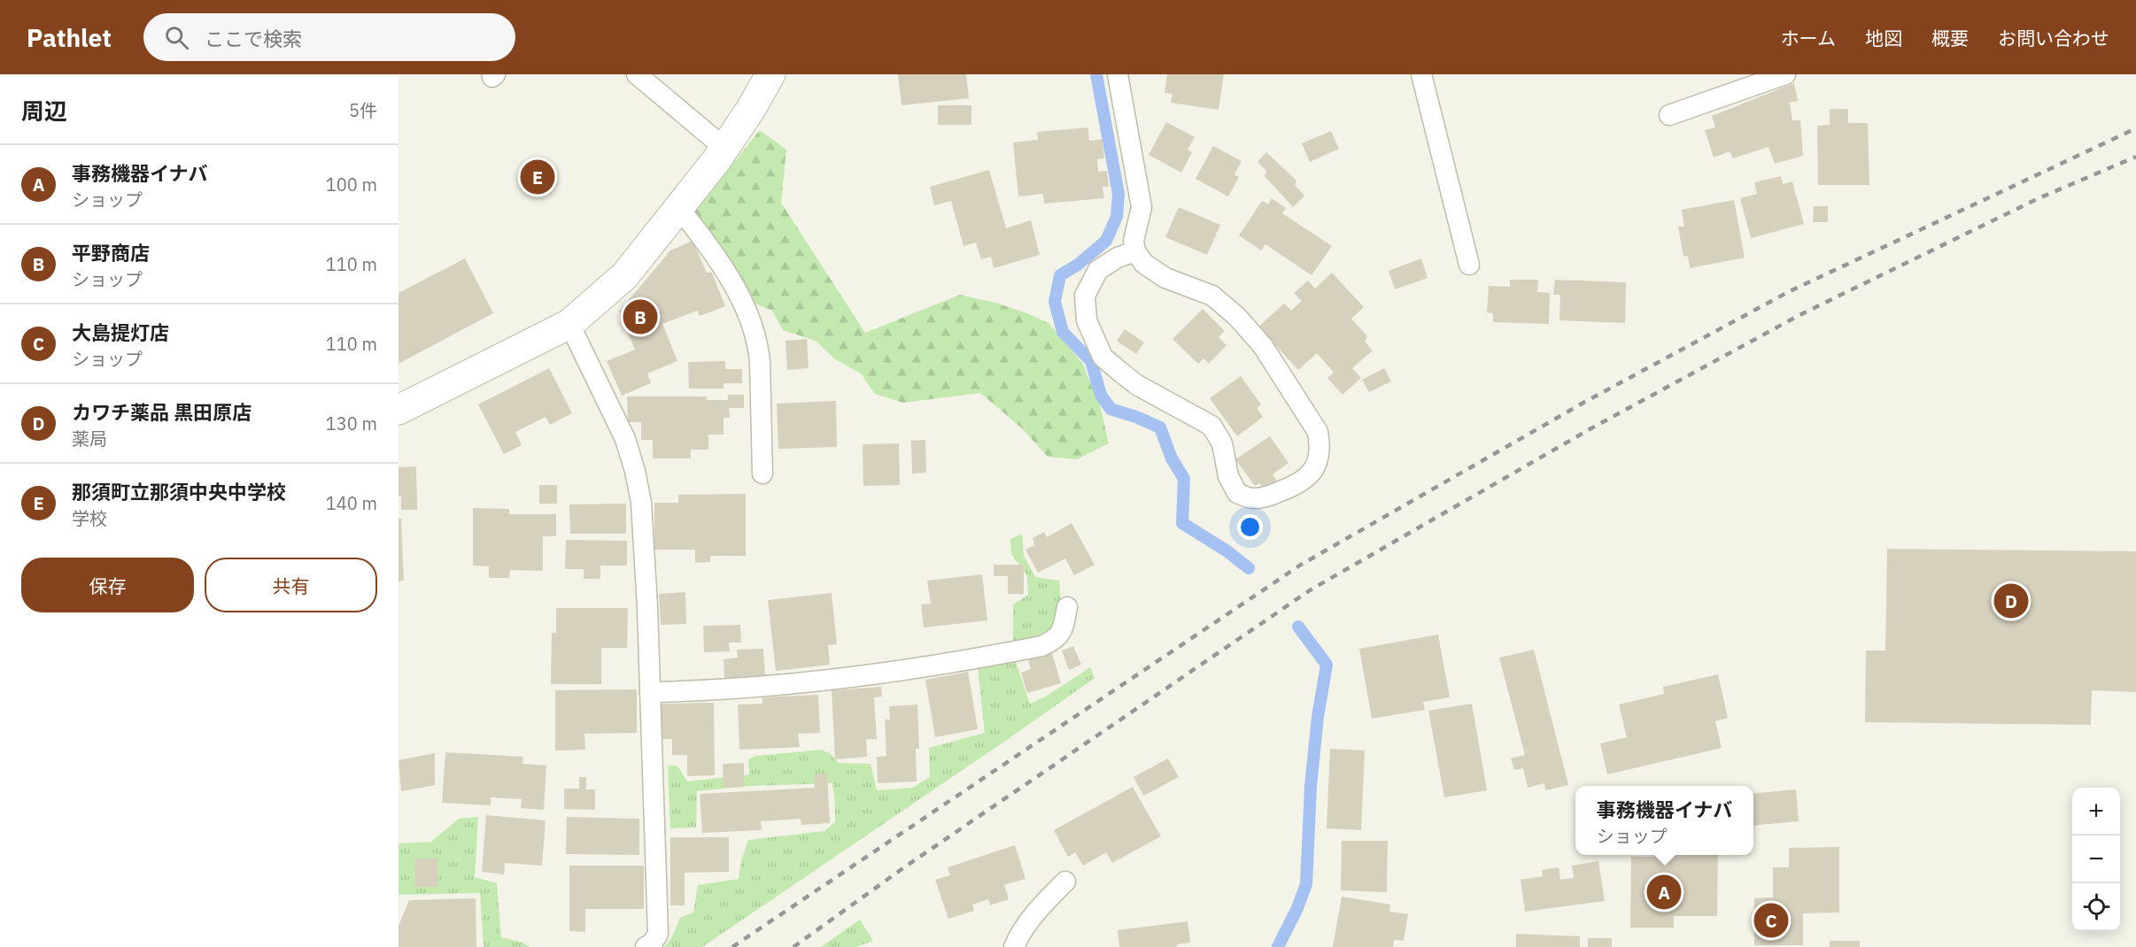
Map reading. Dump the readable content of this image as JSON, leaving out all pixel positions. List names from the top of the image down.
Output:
{
  "page": {
    "header": "Pathlet",
    "search": "ここで検索",
    "nav": [
      "ホーム",
      "地図",
      "概要",
      "お問い合わせ"
    ],
    "heading": ["周辺", "5件"],
    "list": [
      {
        "mark": "A",
        "name": "事務機器イナバ",
        "note": "ショップ",
        "value": "100 m"
      },
      {
        "mark": "B",
        "name": "平野商店",
        "note": "ショップ",
        "value": "110 m"
      },
      {
        "mark": "C",
        "name": "大島提灯店",
        "note": "ショップ",
        "value": "110 m"
      },
      {
        "mark": "D",
        "name": "カワチ薬品 黒田原店",
        "note": "薬局",
        "value": "130 m"
      },
      {
        "mark": "E",
        "name": "那須町立那須中央中学校",
        "note": "学校",
        "value": "140 m"
      }
    ],
    "pins": [
      "E",
      "B",
      "D",
      "A",
      "C"
    ],
    "buttons": ["保存", "共有"],
    "popup": ["事務機器イナバ", "ショップ"],
    "map_buttons": ["+", "−"]
  }
}
